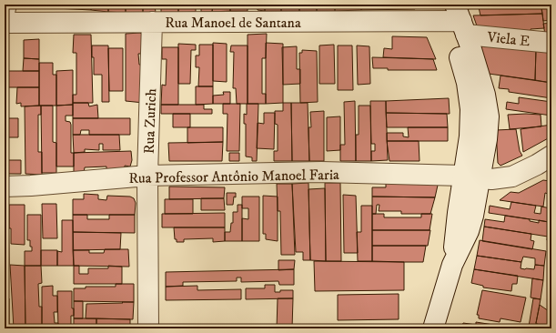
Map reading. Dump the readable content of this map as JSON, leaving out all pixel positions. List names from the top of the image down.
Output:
{
  "streets": {
    "street": [
      "Rua Manoel de Santana",
      "Viela E",
      "Rua Zurich",
      "Rua Professor Antônio Manoel Faria"
    ]
  },
  "crossings": [
    ["Rua Manoel de Santana", "Viela E"],
    ["Rua Manoel de Santana", "Rua Zurich"],
    ["Rua Zurich", "Rua Professor Antônio Manoel Faria"]
  ]
}
